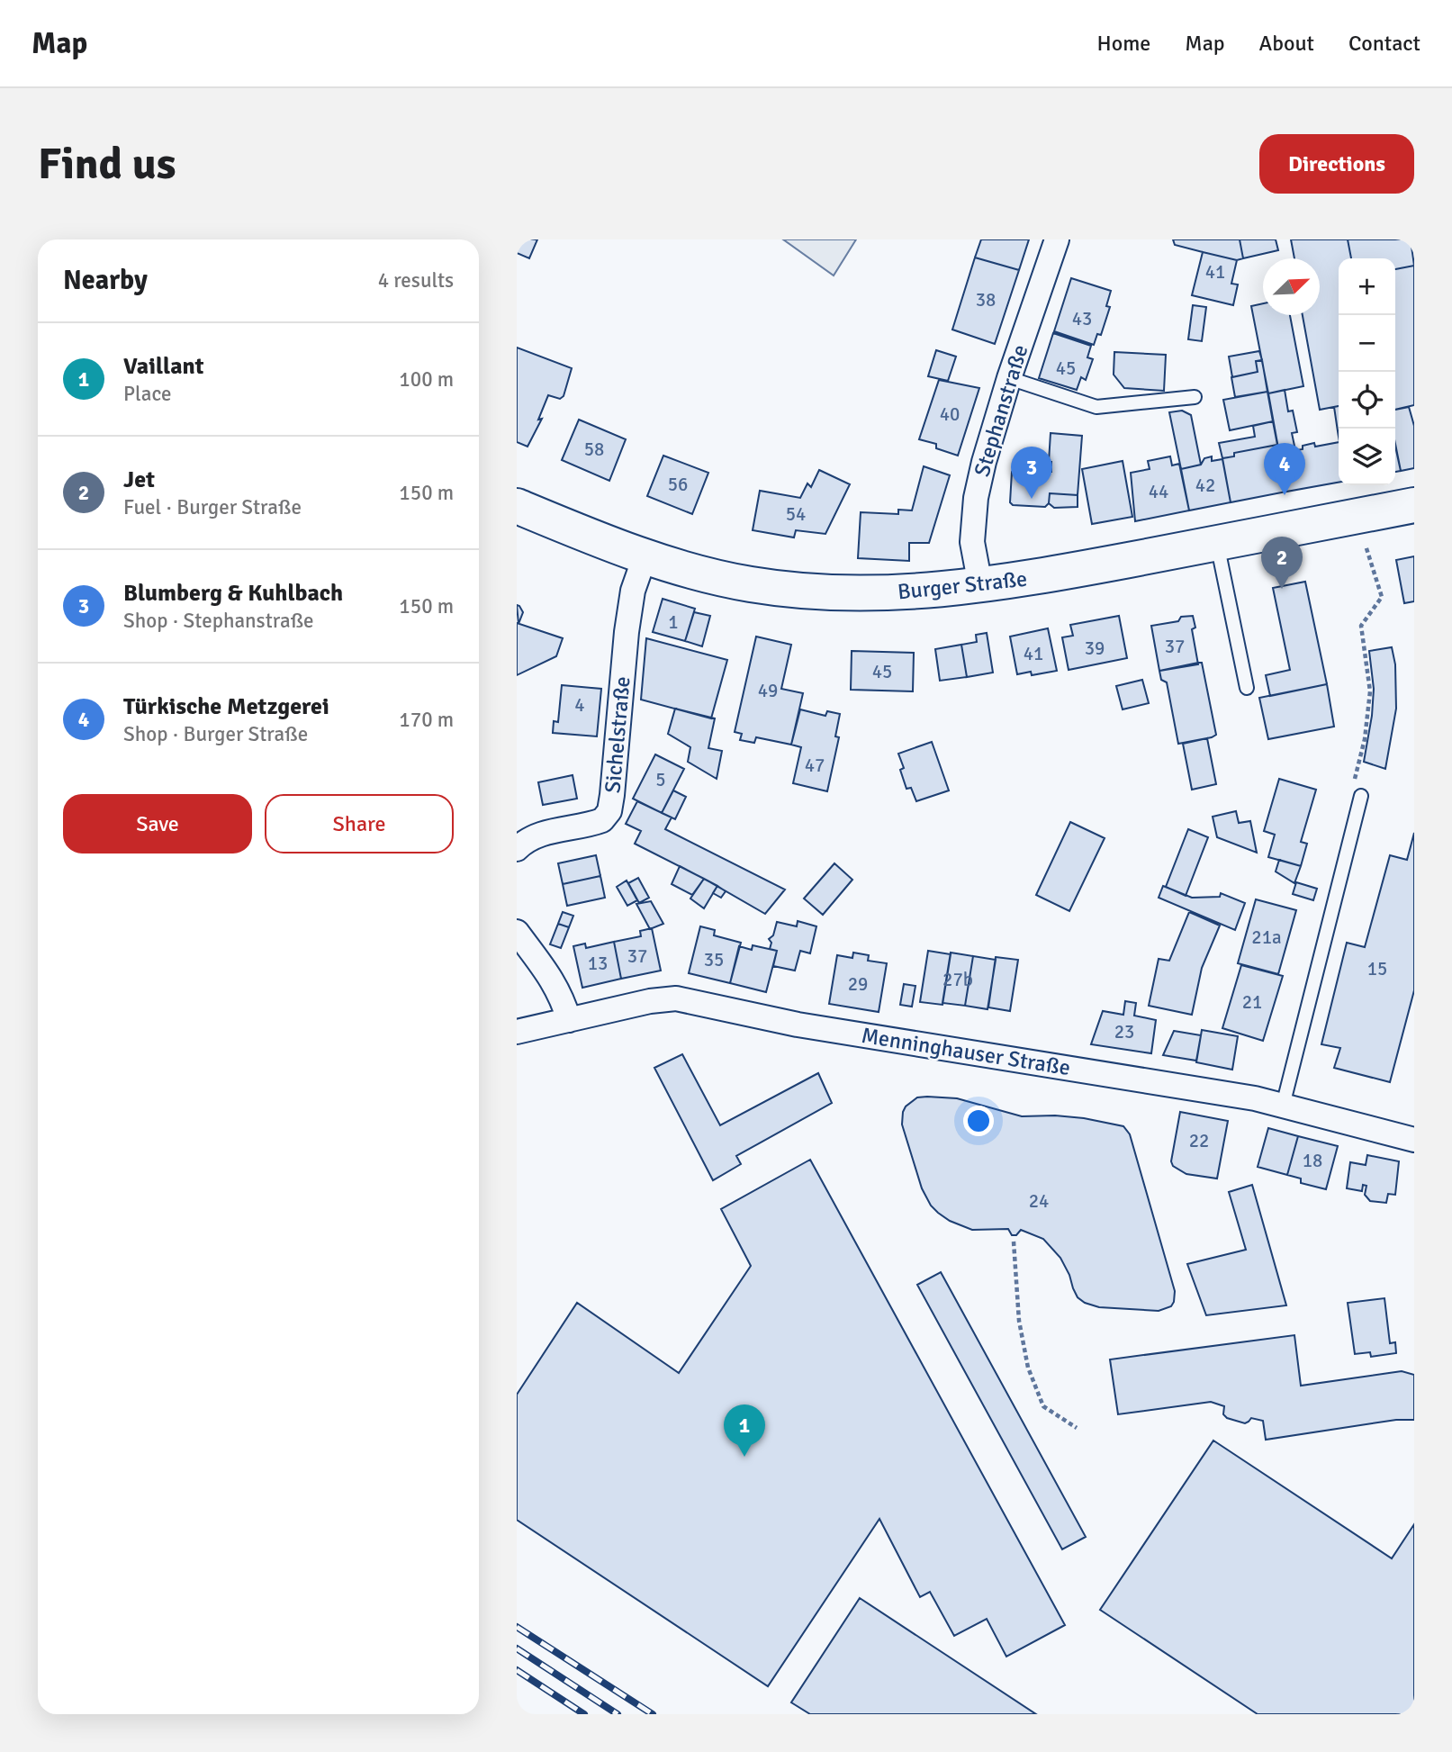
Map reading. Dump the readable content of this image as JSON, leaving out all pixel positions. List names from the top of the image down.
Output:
{
  "streets": {
    "main road": ["Burger Straße"],
    "street": ["Stephanstraße", "Sichelstraße", "Menninghauser Straße"]
  },
  "crossings": [
    ["Stephanstraße", "Burger Straße"],
    ["Burger Straße", "Sichelstraße"]
  ],
  "house_numbers": [
    "41",
    "38",
    "43",
    "45",
    "40",
    "58",
    "56",
    "42",
    "44",
    "54",
    "1",
    "37",
    "39",
    "41",
    "45",
    "49",
    "4",
    "47",
    "5",
    "21a",
    "37",
    "35",
    "13",
    "15",
    "27b",
    "29",
    "21",
    "23",
    "22",
    "18",
    "24"
  ],
  "north": "top right",
  "page": {
    "header": "Map",
    "nav": [
      "Home",
      "Map",
      "About",
      "Contact"
    ],
    "buttons": [
      "Directions",
      ["Save", "Share"]
    ],
    "title": "Find us",
    "heading": ["Nearby", "4 results"],
    "map_buttons": ["+", "−"],
    "list": [
      {
        "mark": "1",
        "name": "Vaillant",
        "note": "Place",
        "value": "100 m"
      },
      {
        "mark": "2",
        "name": "Jet",
        "note": "Fuel · Burger Straße",
        "value": "150 m"
      },
      {
        "mark": "3",
        "name": "Blumberg & Kuhlbach",
        "note": "Shop · Stephanstraße",
        "value": "150 m"
      },
      {
        "mark": "4",
        "name": "Türkische Metzgerei",
        "note": "Shop · Burger Straße",
        "value": "170 m"
      }
    ],
    "pins": [
      "4",
      "3",
      "2",
      "1"
    ]
  }
}
